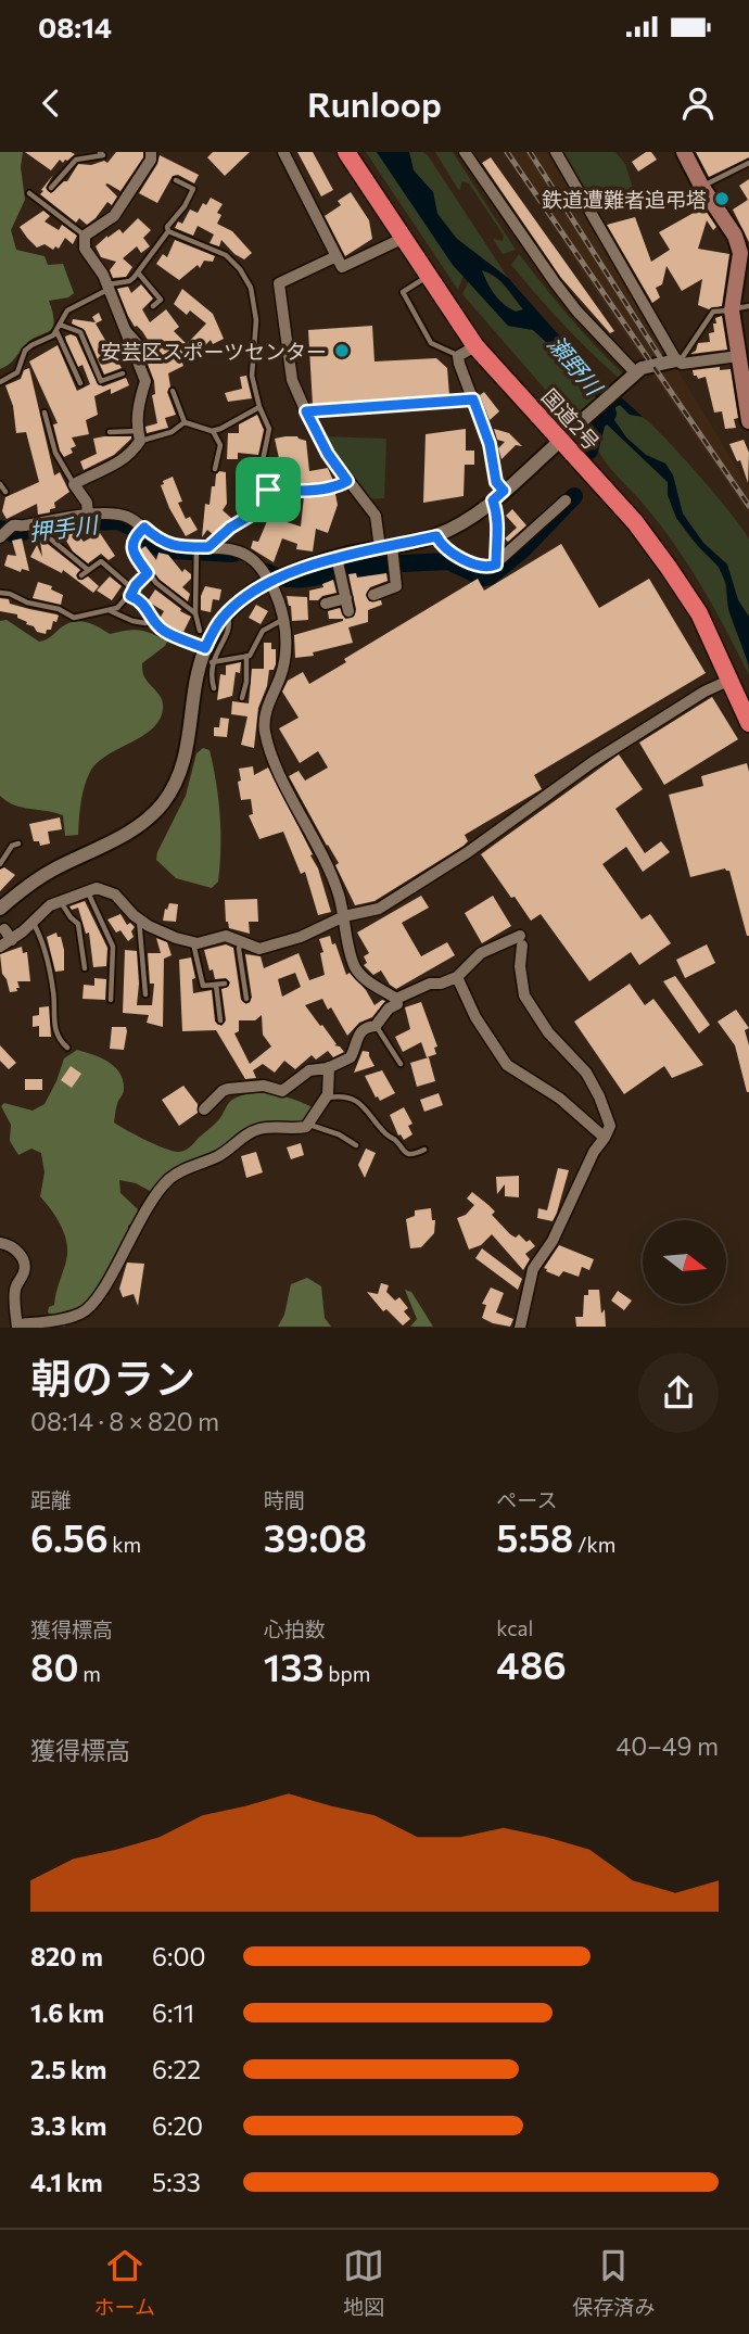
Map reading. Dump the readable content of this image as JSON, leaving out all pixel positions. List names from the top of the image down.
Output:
{
  "streets": {
    "highway": ["国道2号"]
  },
  "water": ["瀬野川", "押手川"],
  "places": ["鉄道遭難者追弔塔", "安芸区スポーツセンター"],
  "north": "right",
  "page": {
    "status": "08:14",
    "header": "Runloop",
    "heading": ["朝のラン", "08:14 · 8 × 820 m"],
    "stats": [
      ["距離", "6.56 km"],
      ["時間", "39:08"],
      ["ペース", "5:58 /km"],
      ["獲得標高", "80 m"],
      ["心拍数", "133 bpm"],
      ["kcal", "486"]
    ],
    "chart": ["獲得標高", "40–49 m"],
    "list": [
      {
        "name": "820 m",
        "note": "6:00"
      },
      {
        "name": "1.6 km",
        "note": "6:11"
      },
      {
        "name": "2.5 km",
        "note": "6:22"
      },
      {
        "name": "3.3 km",
        "note": "6:20"
      },
      {
        "name": "4.1 km",
        "note": "5:33"
      }
    ],
    "tabs": ["ホーム", "地図", "保存済み"]
  }
}
